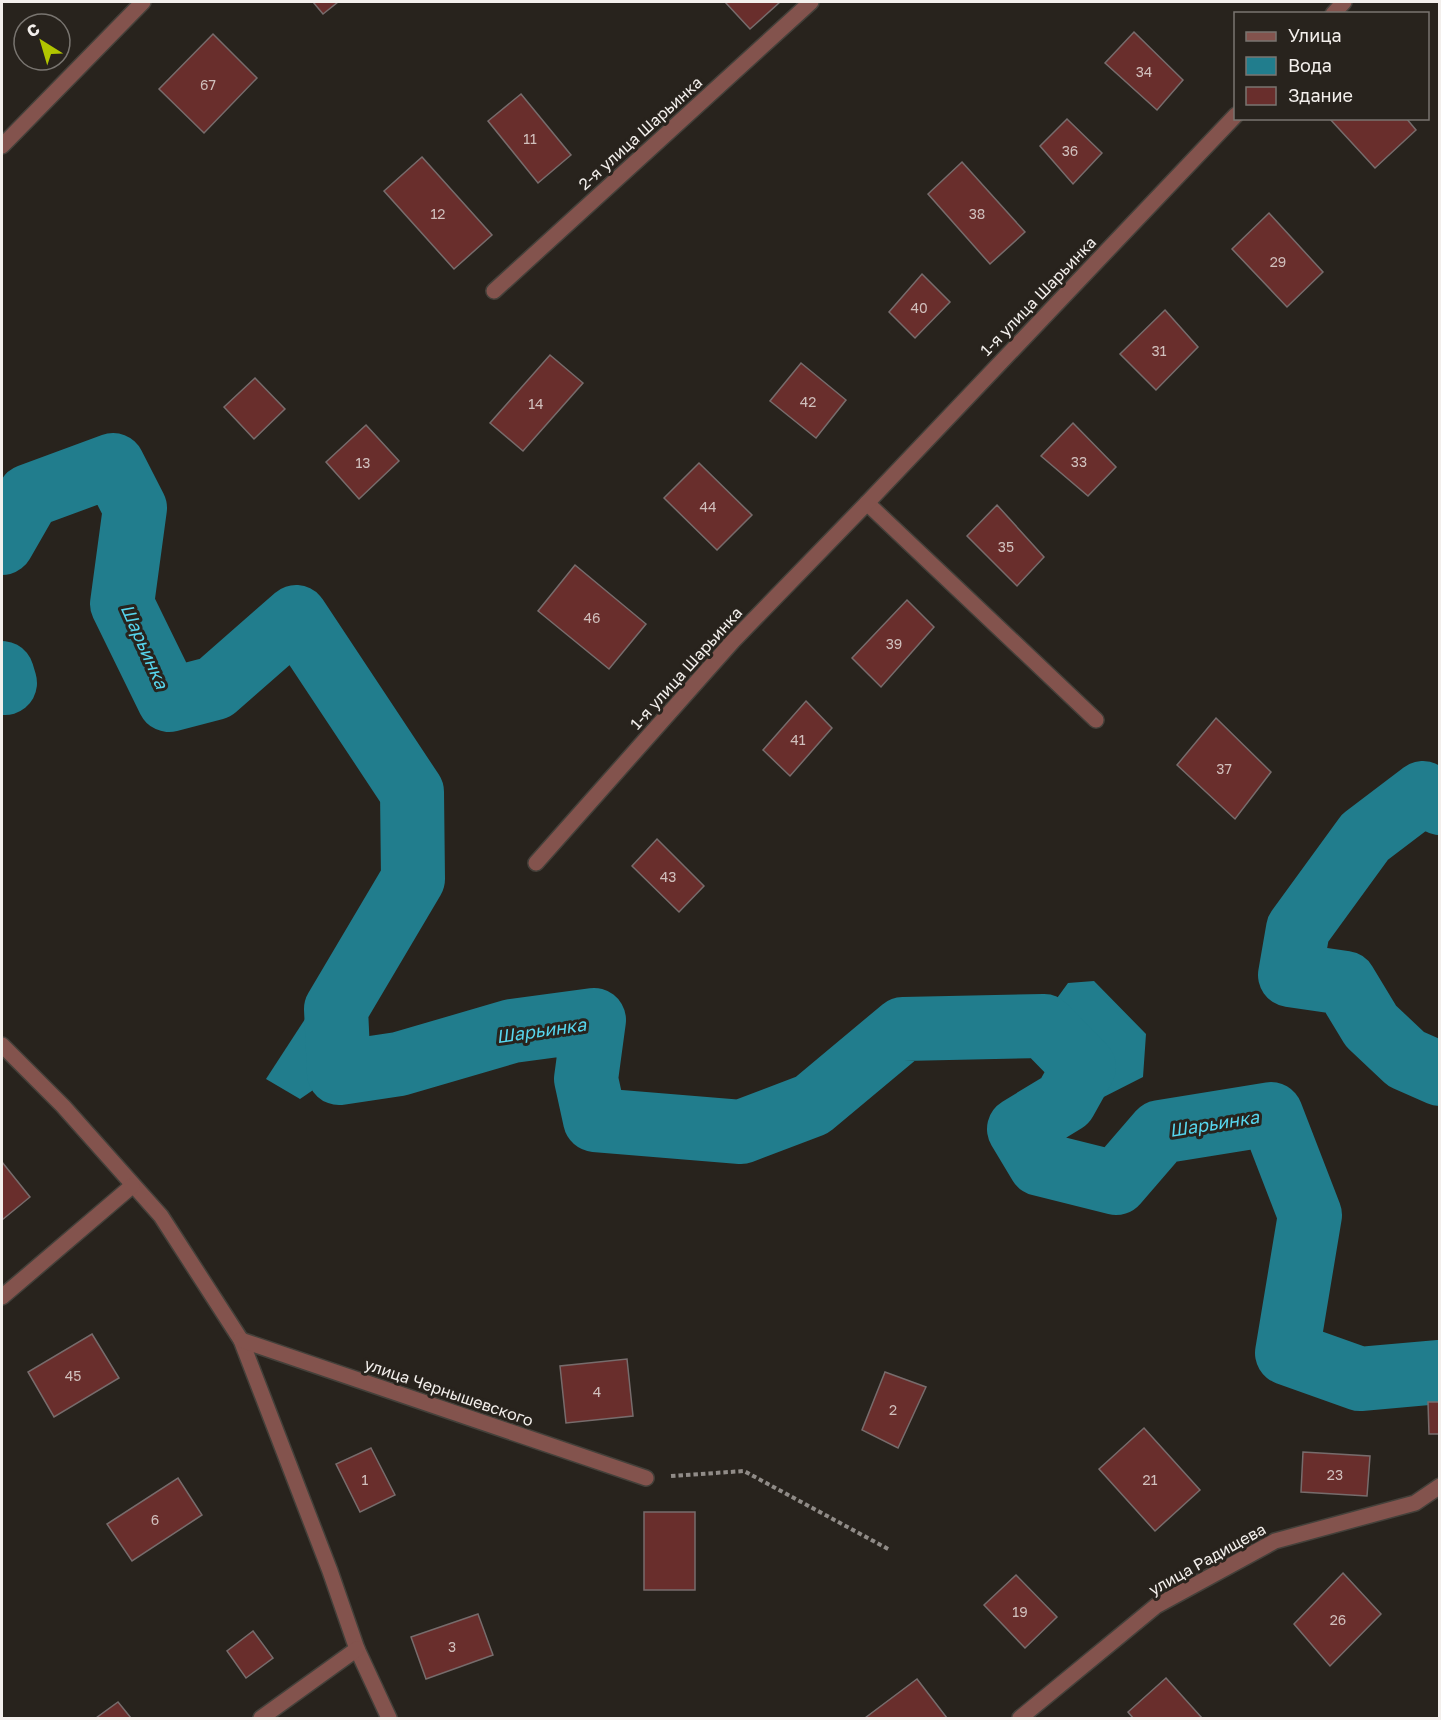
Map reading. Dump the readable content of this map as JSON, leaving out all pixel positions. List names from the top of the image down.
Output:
{
  "streets": {
    "street": [
      "2-я улица Шарьинка",
      "1-я улица Шарьинка",
      "улица Чернышевского",
      "улица Радищева"
    ]
  },
  "water": ["Шарьинка"],
  "house_numbers": [
    "34",
    "67",
    "11",
    "36",
    "12",
    "38",
    "29",
    "40",
    "31",
    "42",
    "14",
    "33",
    "13",
    "44",
    "35",
    "46",
    "39",
    "41",
    "37",
    "43",
    "45",
    "4",
    "2",
    "23",
    "1",
    "21",
    "6",
    "19",
    "26",
    "3"
  ],
  "legend": ["Улица", "Вода", "Здание"],
  "north": "top left"
}
